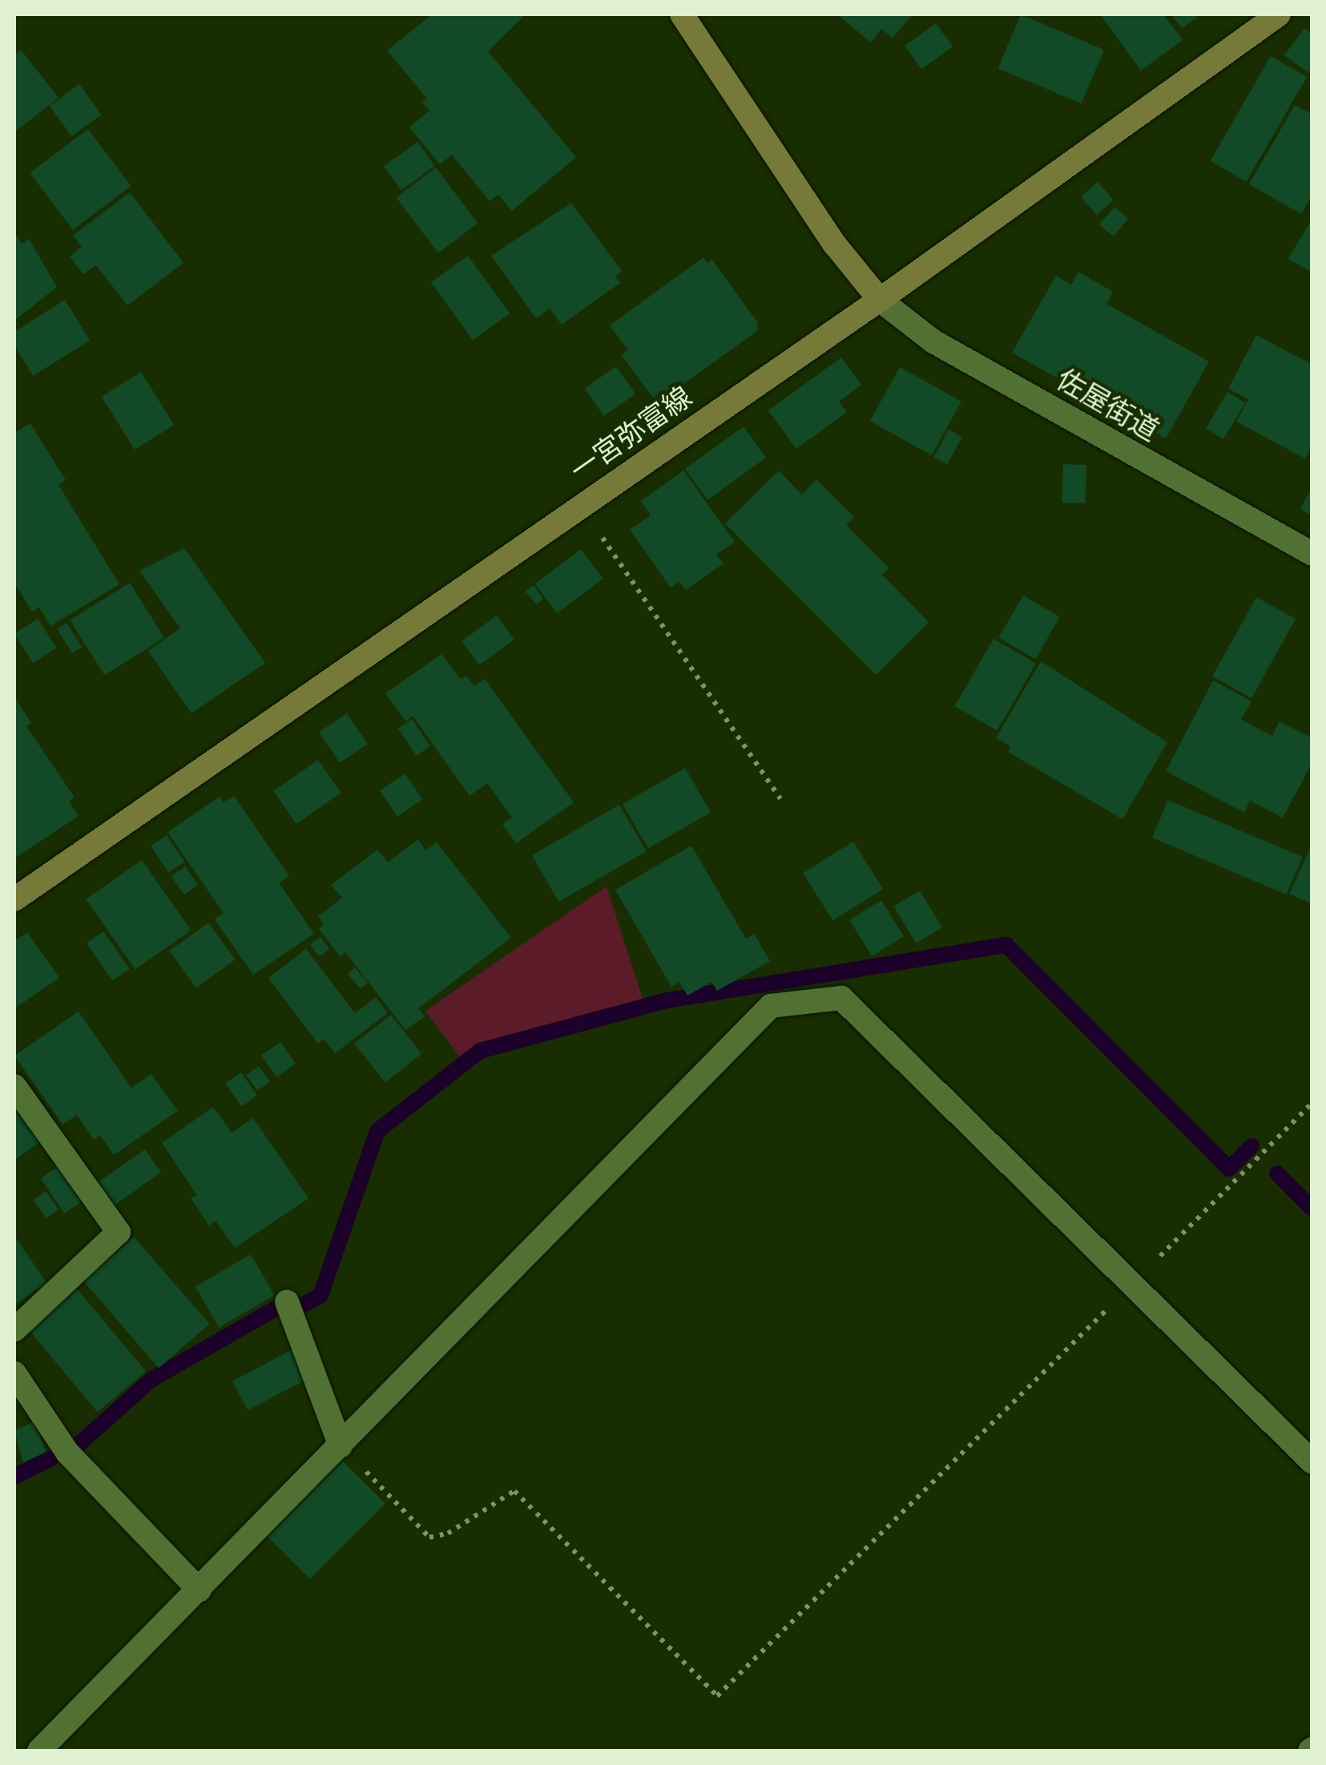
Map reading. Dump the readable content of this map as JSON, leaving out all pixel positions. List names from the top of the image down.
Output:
{
  "streets": {
    "main road": ["一宮弥富線"],
    "street": ["佐屋街道"]
  },
  "crossings": [
    ["佐屋街道", "一宮弥富線"]
  ]
}
